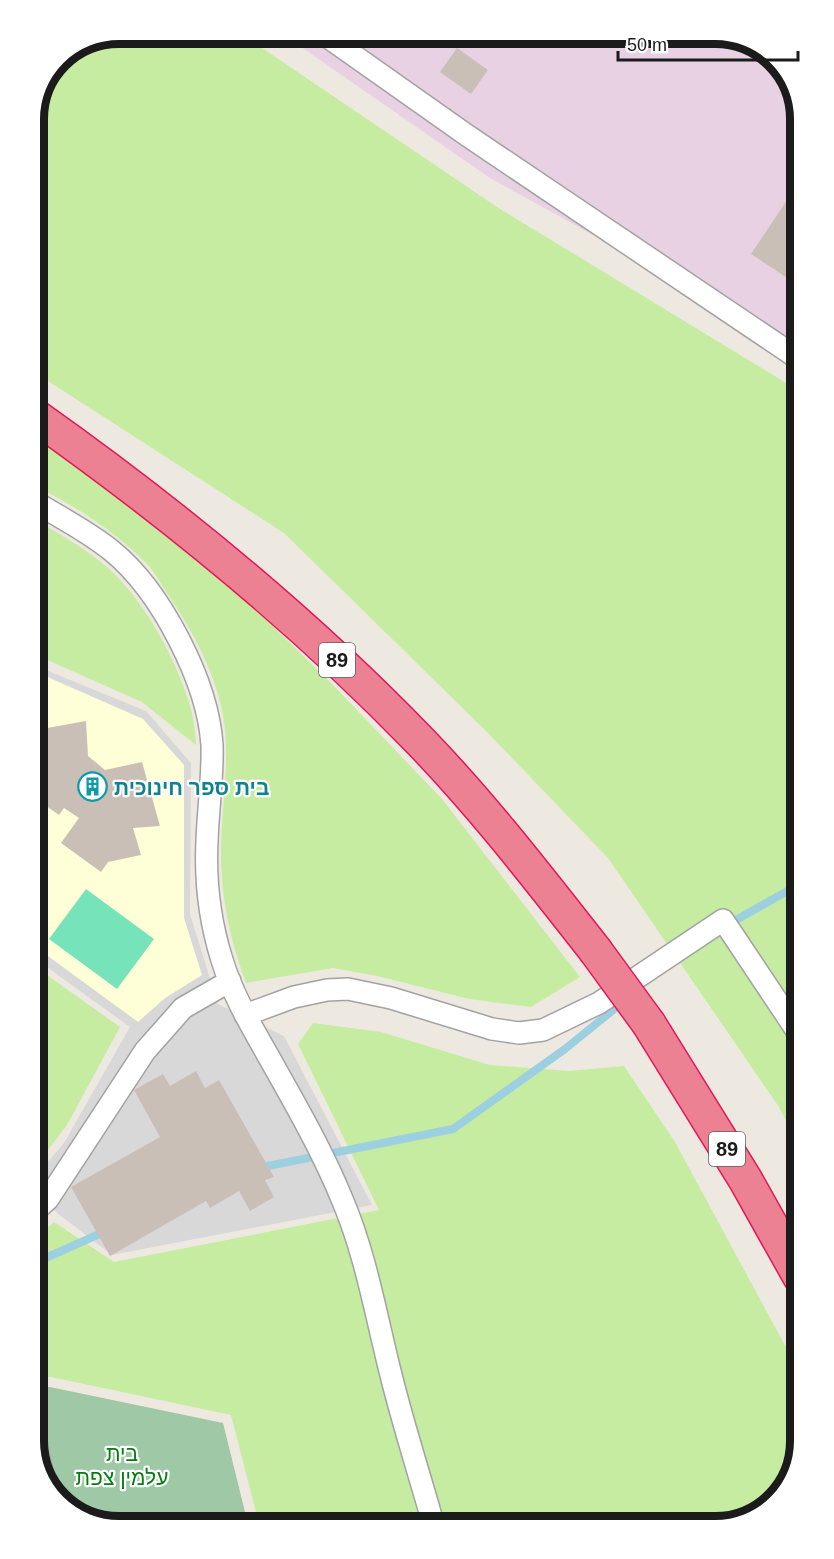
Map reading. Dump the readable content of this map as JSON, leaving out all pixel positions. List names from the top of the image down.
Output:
{
  "streets": {
    "highway": ["89"]
  },
  "parks": ["בית עלמין צפת"],
  "places": {
    "building": ["בית ספר חינוכית"]
  },
  "scale_bar": "50 m"
}
